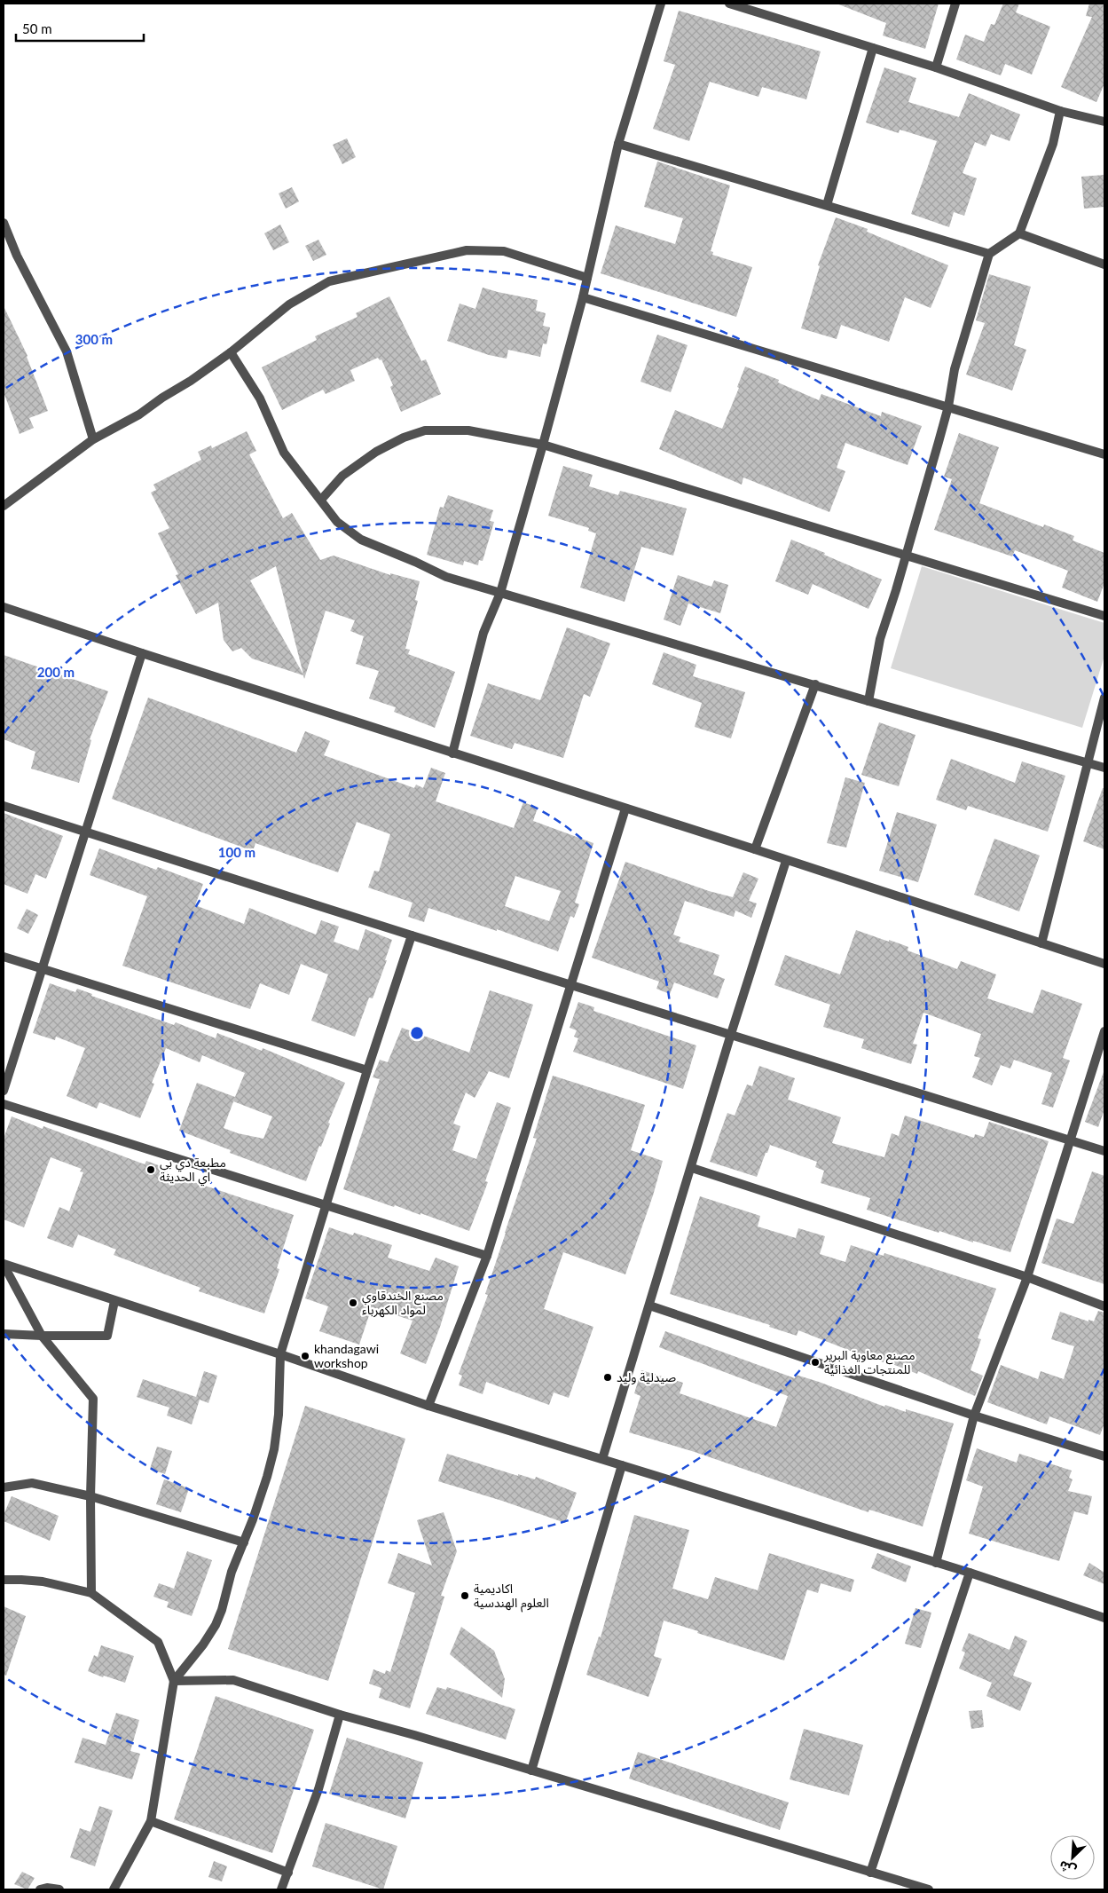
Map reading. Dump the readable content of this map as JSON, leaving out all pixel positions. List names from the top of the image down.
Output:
{
  "places": [
    "مطبعة دي بي اي الحديثة",
    "مصنع الخندقاوي لمواد الكهرباء",
    "khandagawi workshop",
    "مصنع معاوية البرير للمنتجات الغذائية",
    "صيدلية وليد",
    "اكاديمية العلوم الهندسية"
  ],
  "scale_bar": "50 m",
  "north": "bottom left",
  "rings": ["300 m", "200 m", "100 m"]
}
